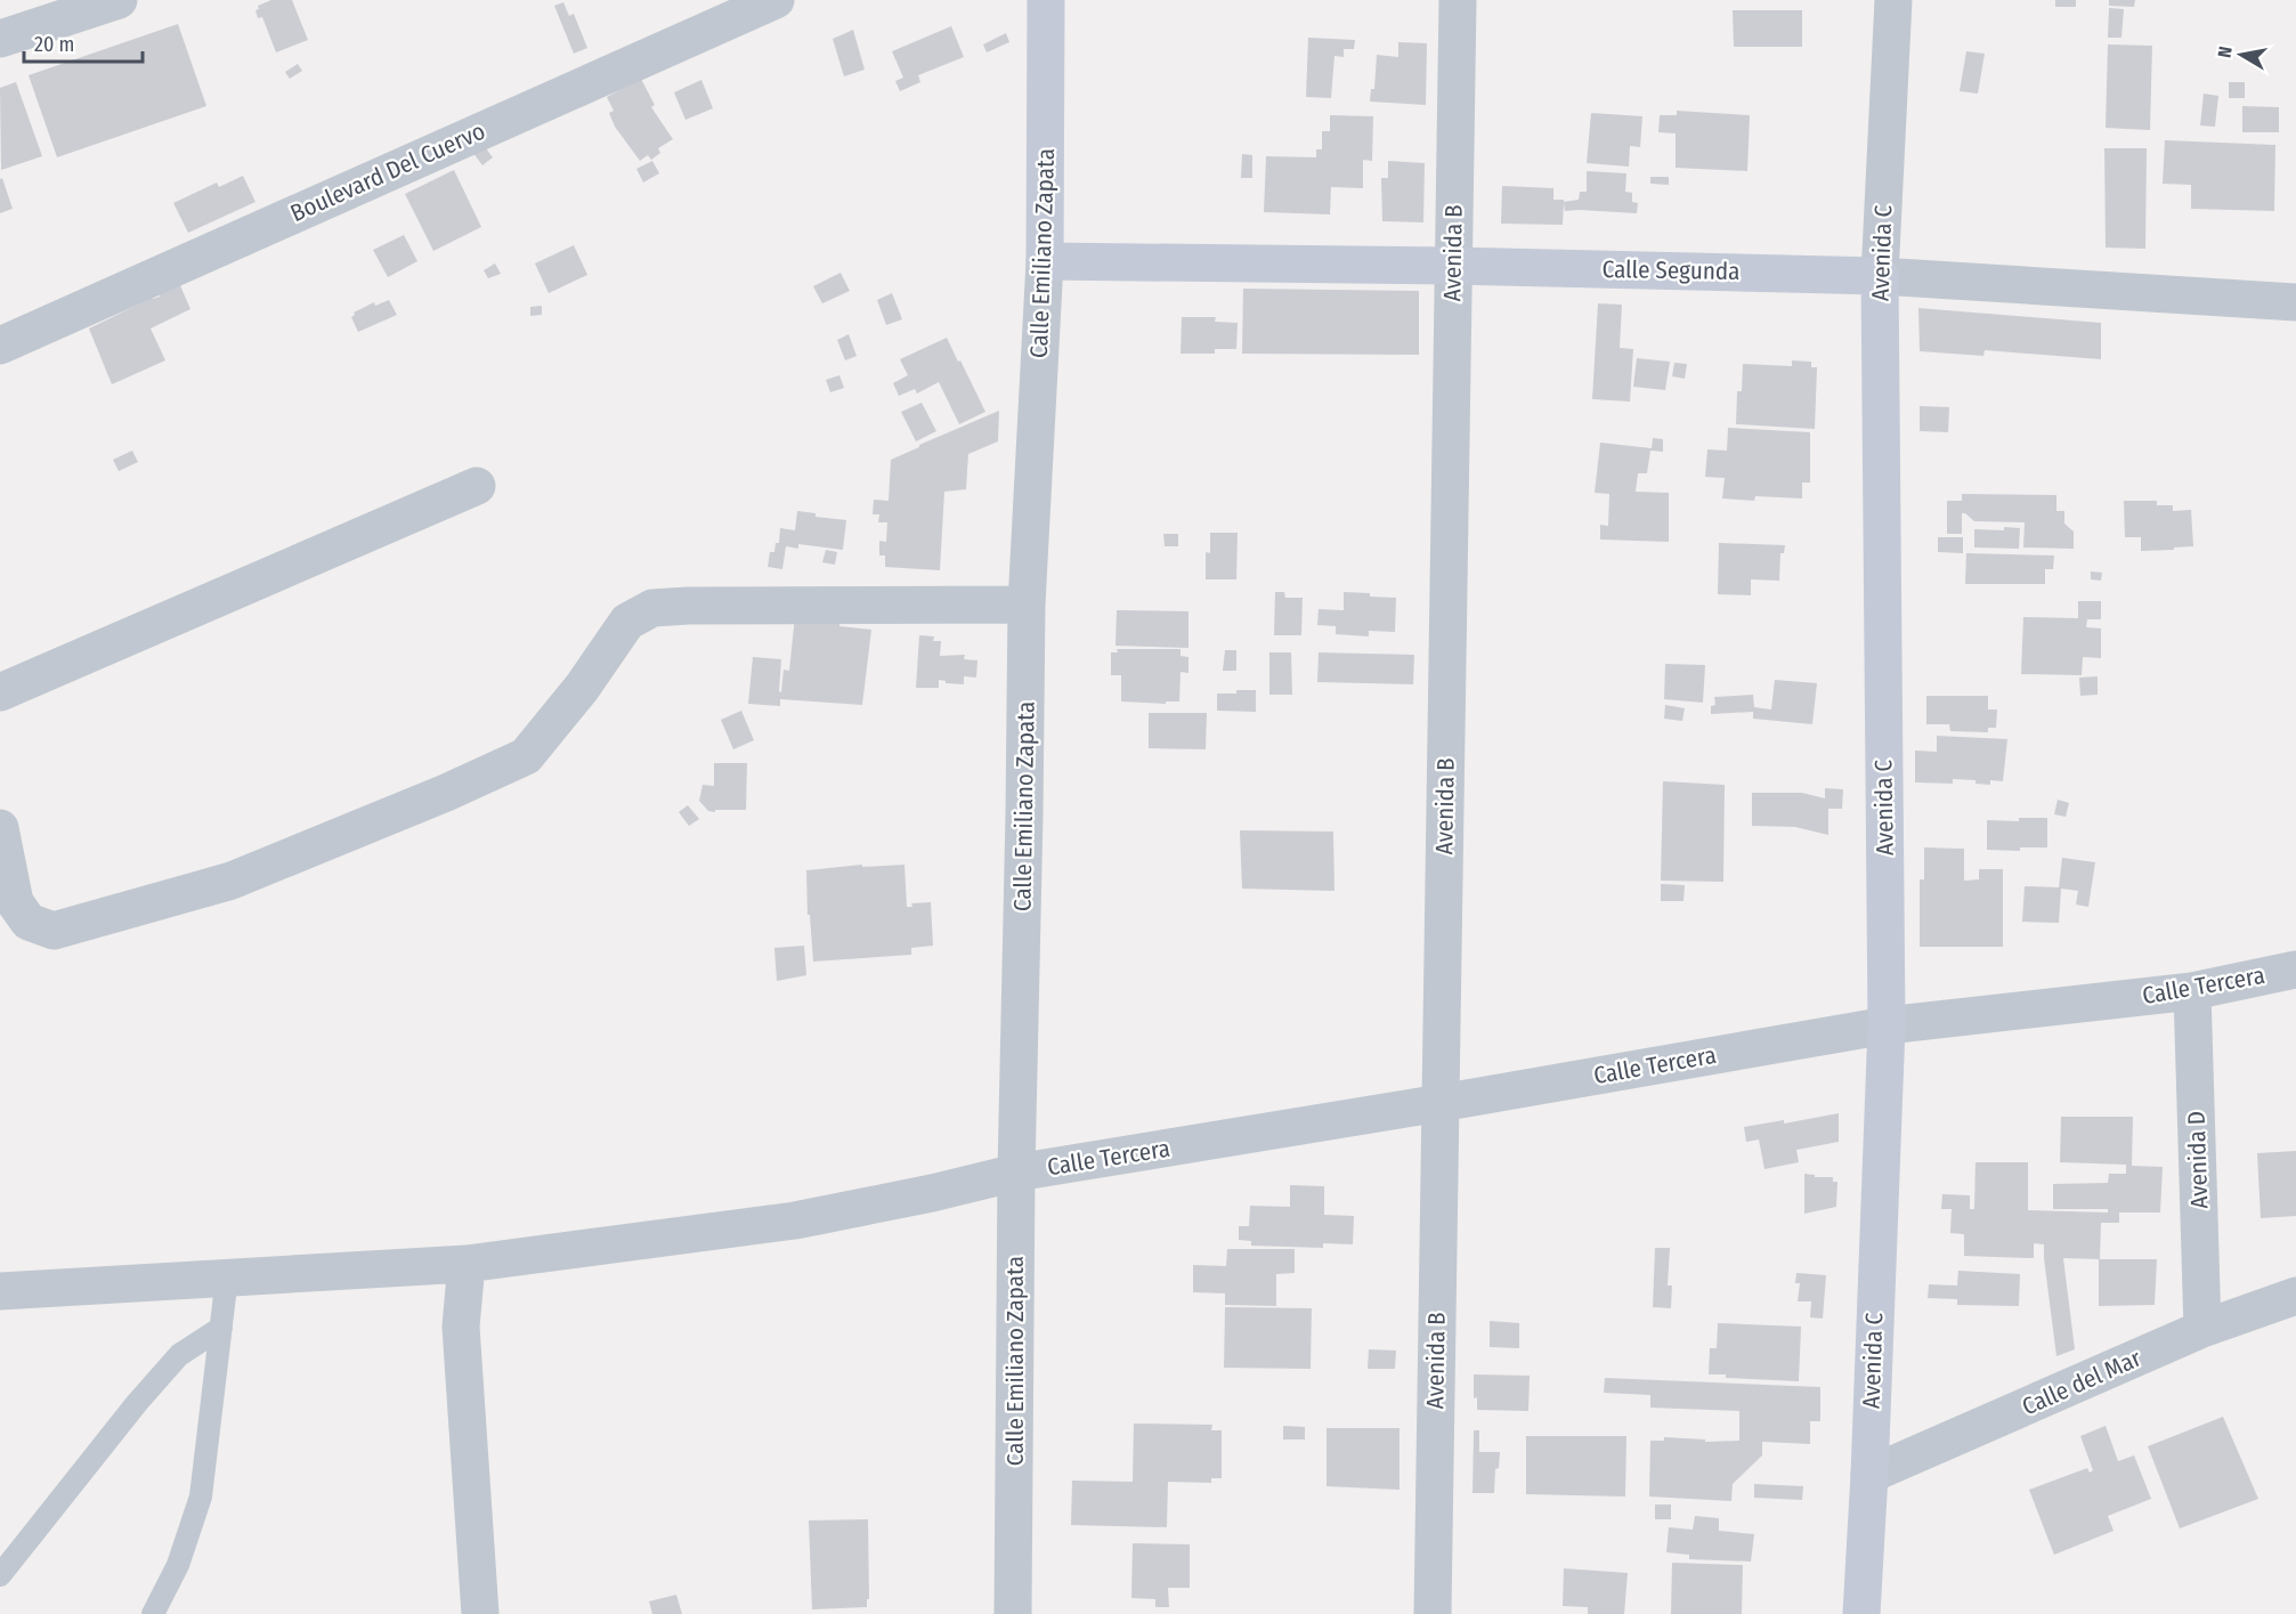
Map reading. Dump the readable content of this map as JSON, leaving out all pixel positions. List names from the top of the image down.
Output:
{
  "streets": {
    "main road": ["Calle Emiliano Zapata", "Avenida C", "Calle Segunda"],
    "street": [
      "Boulevard Del Cuervo",
      "Avenida B",
      "Calle Tercera",
      "Avenida D",
      "Calle del Mar"
    ]
  },
  "crossings": [
    ["Calle Emiliano Zapata", "Calle Segunda"],
    ["Calle Emiliano Zapata", "Calle Tercera"],
    ["Avenida B", "Calle Segunda"],
    ["Avenida B", "Calle Tercera"],
    ["Avenida C", "Calle Segunda"],
    ["Avenida C", "Calle Tercera"],
    ["Avenida C", "Calle del Mar"],
    ["Calle Tercera", "Avenida D"],
    ["Avenida D", "Calle del Mar"]
  ],
  "scale_bar": "20 m",
  "north": "left"
}
